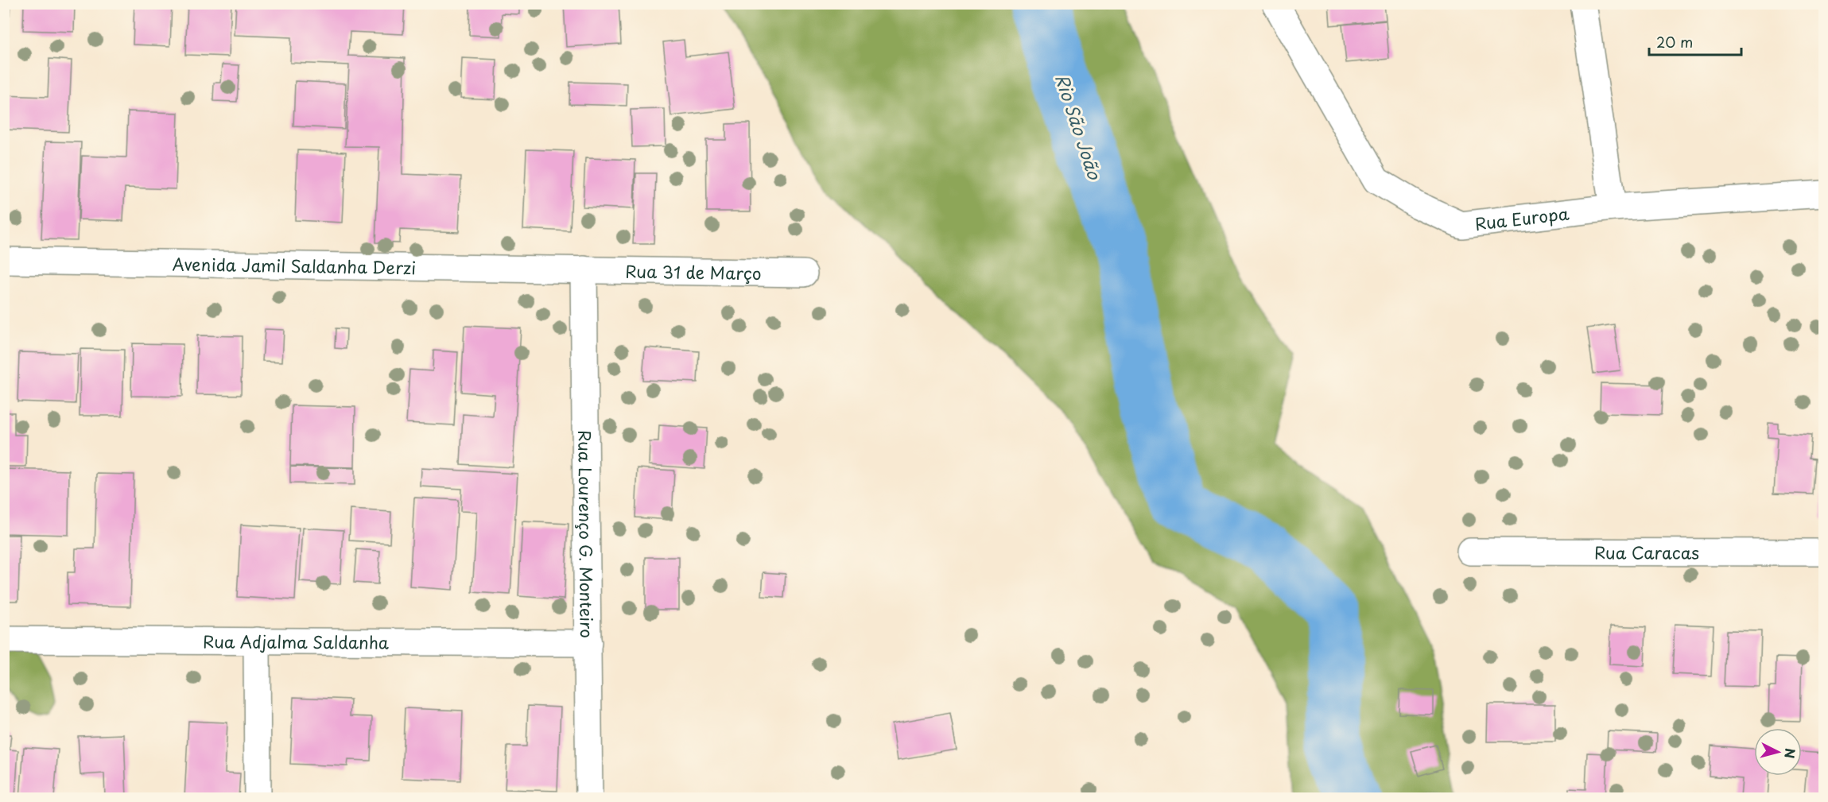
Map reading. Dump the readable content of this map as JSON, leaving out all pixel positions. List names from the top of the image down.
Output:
{
  "streets": {
    "street": [
      "Rua Europa",
      "Avenida Jamil Saldanha Derzi",
      "Rua 31 de Março",
      "Rua Lourenço G. Monteiro",
      "Rua Caracas",
      "Rua Adjalma Saldanha"
    ]
  },
  "crossings": [
    ["Avenida Jamil Saldanha Derzi", "Rua 31 de Março"],
    ["Avenida Jamil Saldanha Derzi", "Rua Lourenço G. Monteiro"],
    ["Rua 31 de Março", "Rua Lourenço G. Monteiro"],
    ["Rua Lourenço G. Monteiro", "Rua Adjalma Saldanha"]
  ],
  "water": ["Rio São João"],
  "scale_bar": "20 m",
  "north": "right"
}
